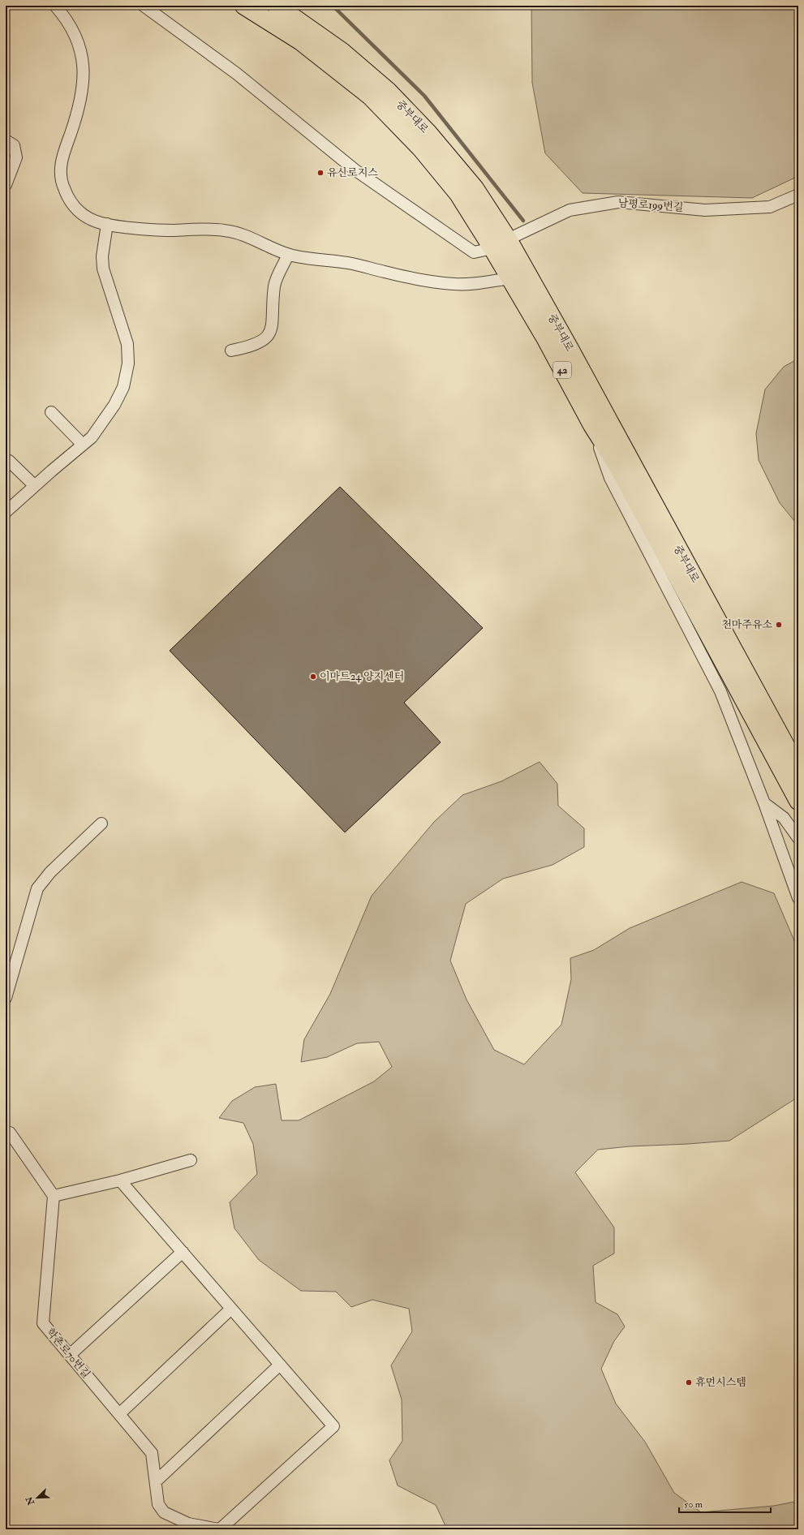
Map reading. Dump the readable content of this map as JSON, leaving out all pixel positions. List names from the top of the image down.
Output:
{
  "streets": {
    "main road": ["중부대로", "42"],
    "street": ["남평로199번길", "학촌로70번길"]
  },
  "crossings": [
    ["중부대로", "남평로199번길"]
  ],
  "places": [
    "유신로지스",
    "천마주유소",
    "이마트24 양지센터",
    "휴먼시스템"
  ],
  "scale_bar": "50 m",
  "north": "bottom left"
}
